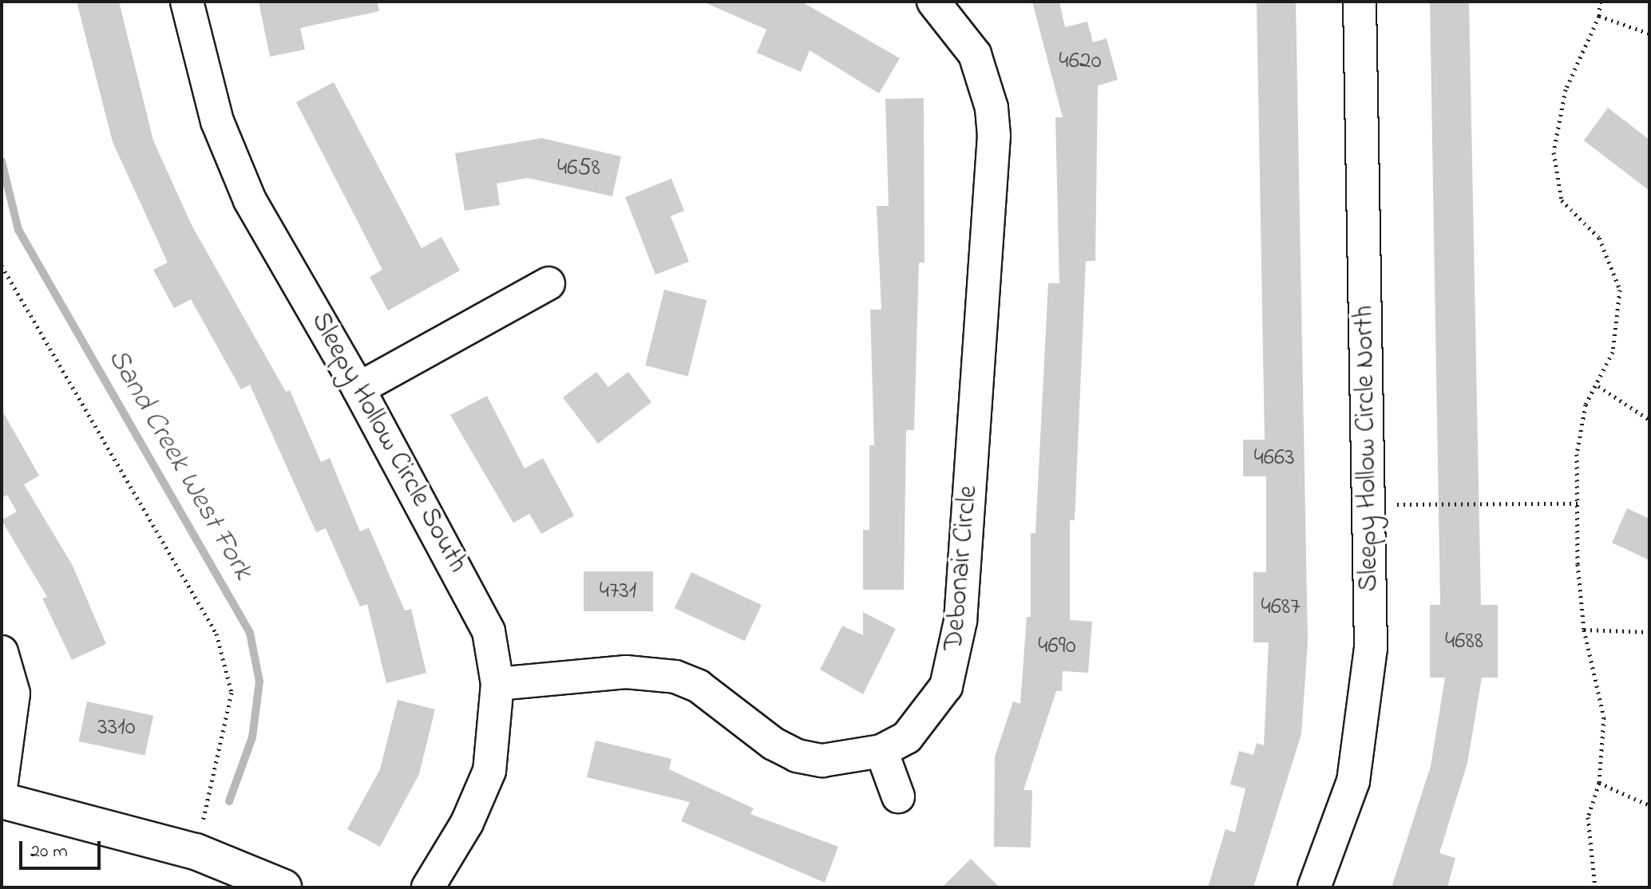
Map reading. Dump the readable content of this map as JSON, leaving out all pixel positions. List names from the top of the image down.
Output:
{
  "streets": {
    "street": ["Sleepy Hollow Circle South", "Sleepy Hollow Circle North", "Debonair Circle"]
  },
  "crossings": [
    ["Sleepy Hollow Circle South", "Debonair Circle"]
  ],
  "water": ["Sand Creek West Fork"],
  "house_numbers": [
    "4620",
    "4658",
    "4663",
    "4731",
    "4687",
    "4688",
    "4690",
    "3310"
  ],
  "scale_bar": "20 m"
}
